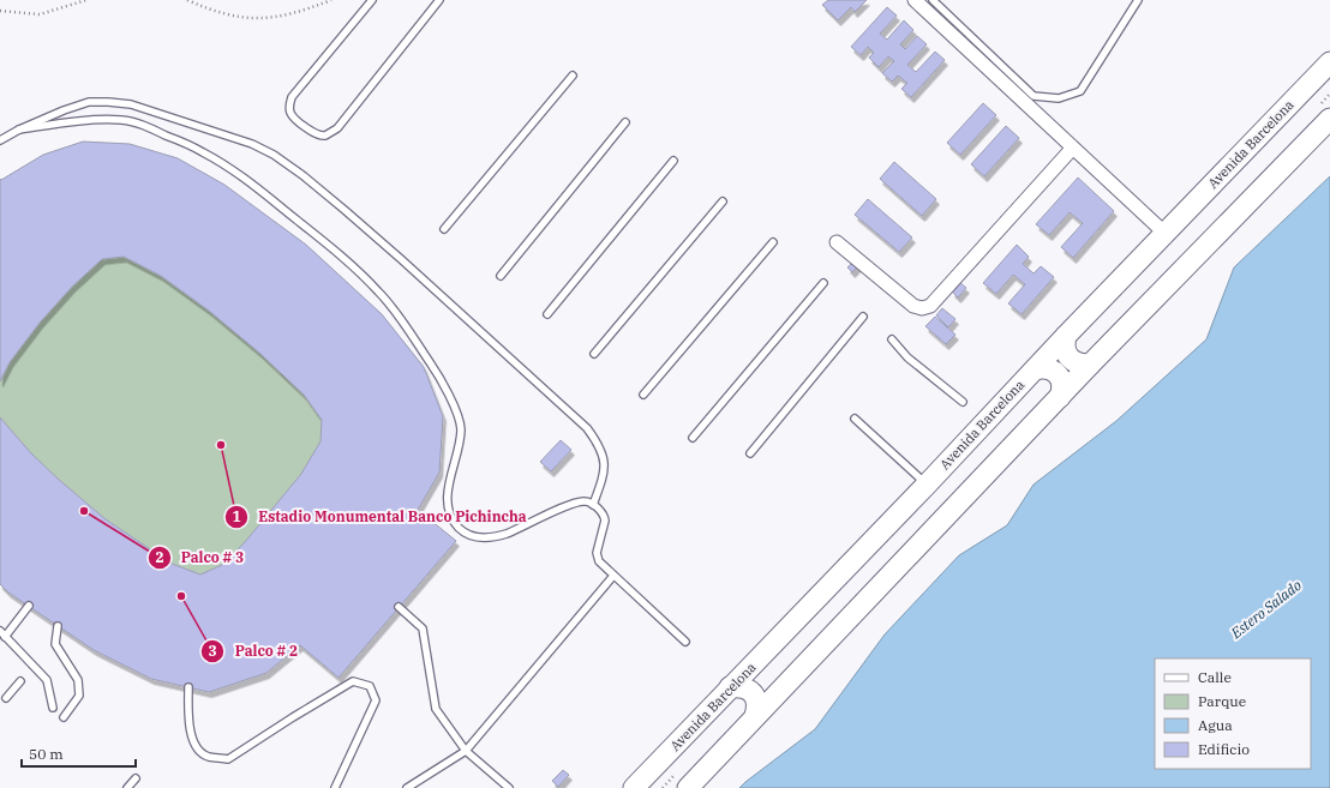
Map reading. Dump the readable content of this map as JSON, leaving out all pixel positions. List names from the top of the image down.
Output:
{
  "streets": {
    "main road": ["Avenida Barcelona"]
  },
  "water": ["Estero Salado"],
  "places": ["Estadio Monumental Banco Pichincha", "Palco # 3", "Palco # 2"],
  "legend": [
    "Calle",
    "Parque",
    "Agua",
    "Edificio"
  ],
  "scale_bar": "50 m"
}
